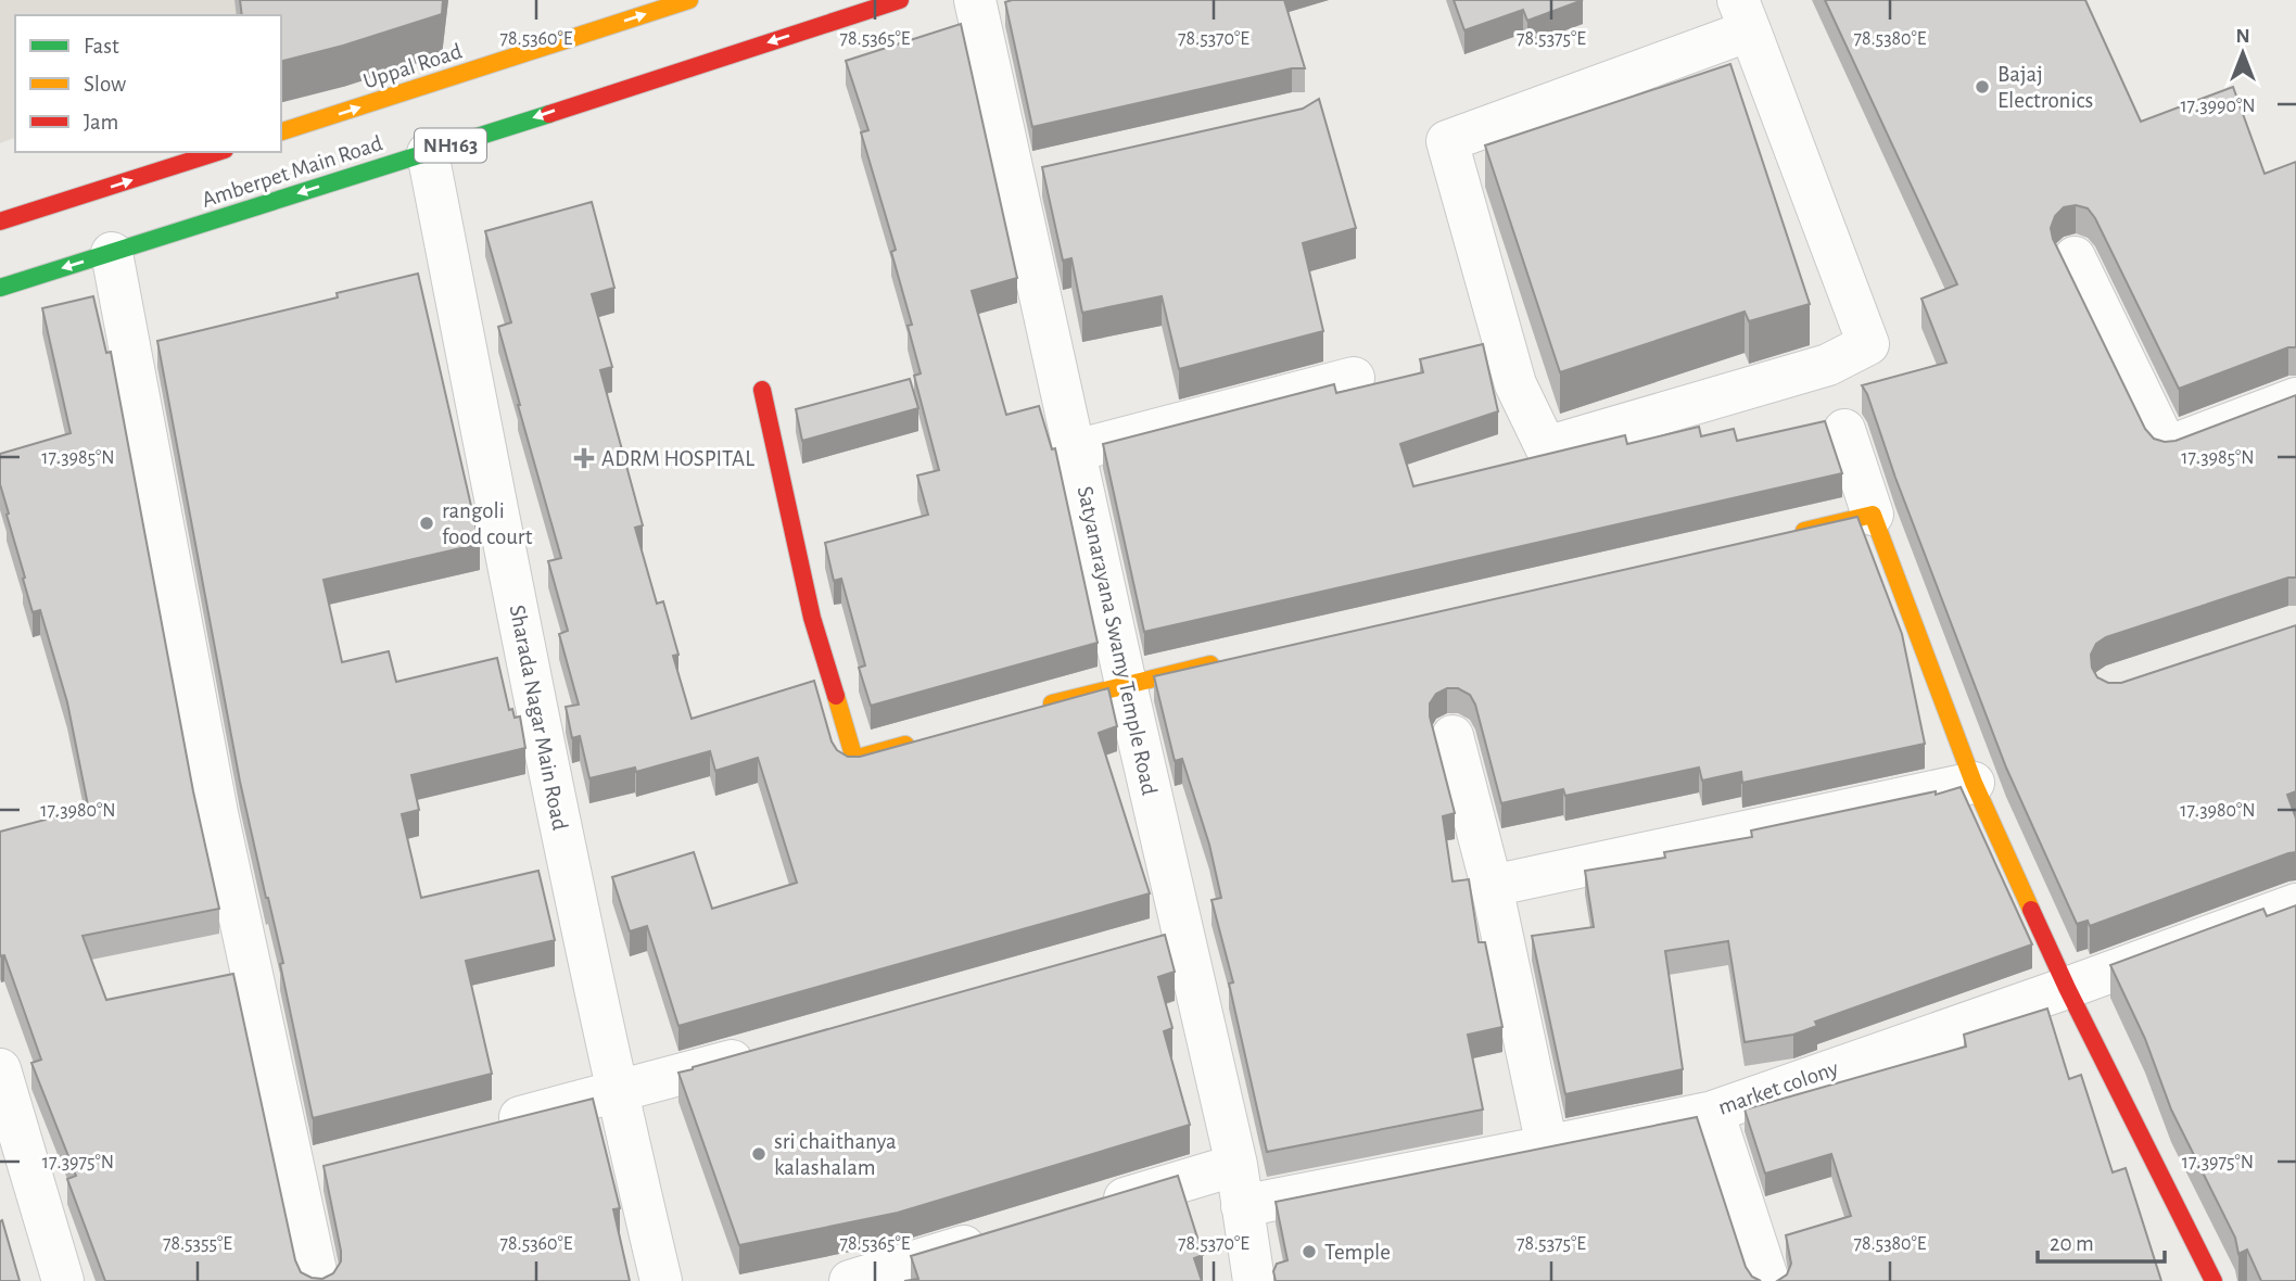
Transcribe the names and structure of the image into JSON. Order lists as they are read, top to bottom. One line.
{"streets":{"main road":["Uppal Road","NH163","Amberpet Main Road"],"street":["Satyanarayana Swamy Temple Road","Sharada Nagar Main Road","market colony"]},"crossings":[["Amberpet Main Road","Sharada Nagar Main Road"],["Satyanarayana Swamy Temple Road","market colony"]],"one_way":["Uppal Road","Amberpet Main Road"],"places":{"other":["Bajaj Electronics","rangoli food court","sri chaithanya kalashalam","Temple"],"health":["ADRM HOSPITAL"]},"legend":["Fast","Slow","Jam"],"scale_bar":"20 m","north":"top","coordinates":["78.5360°E","78.5365°E","78.5370°E","78.5375°E","78.5380°E","17.3990°N","17.3985°N","17.3980°N","17.3975°N","78.5355°E"]}
